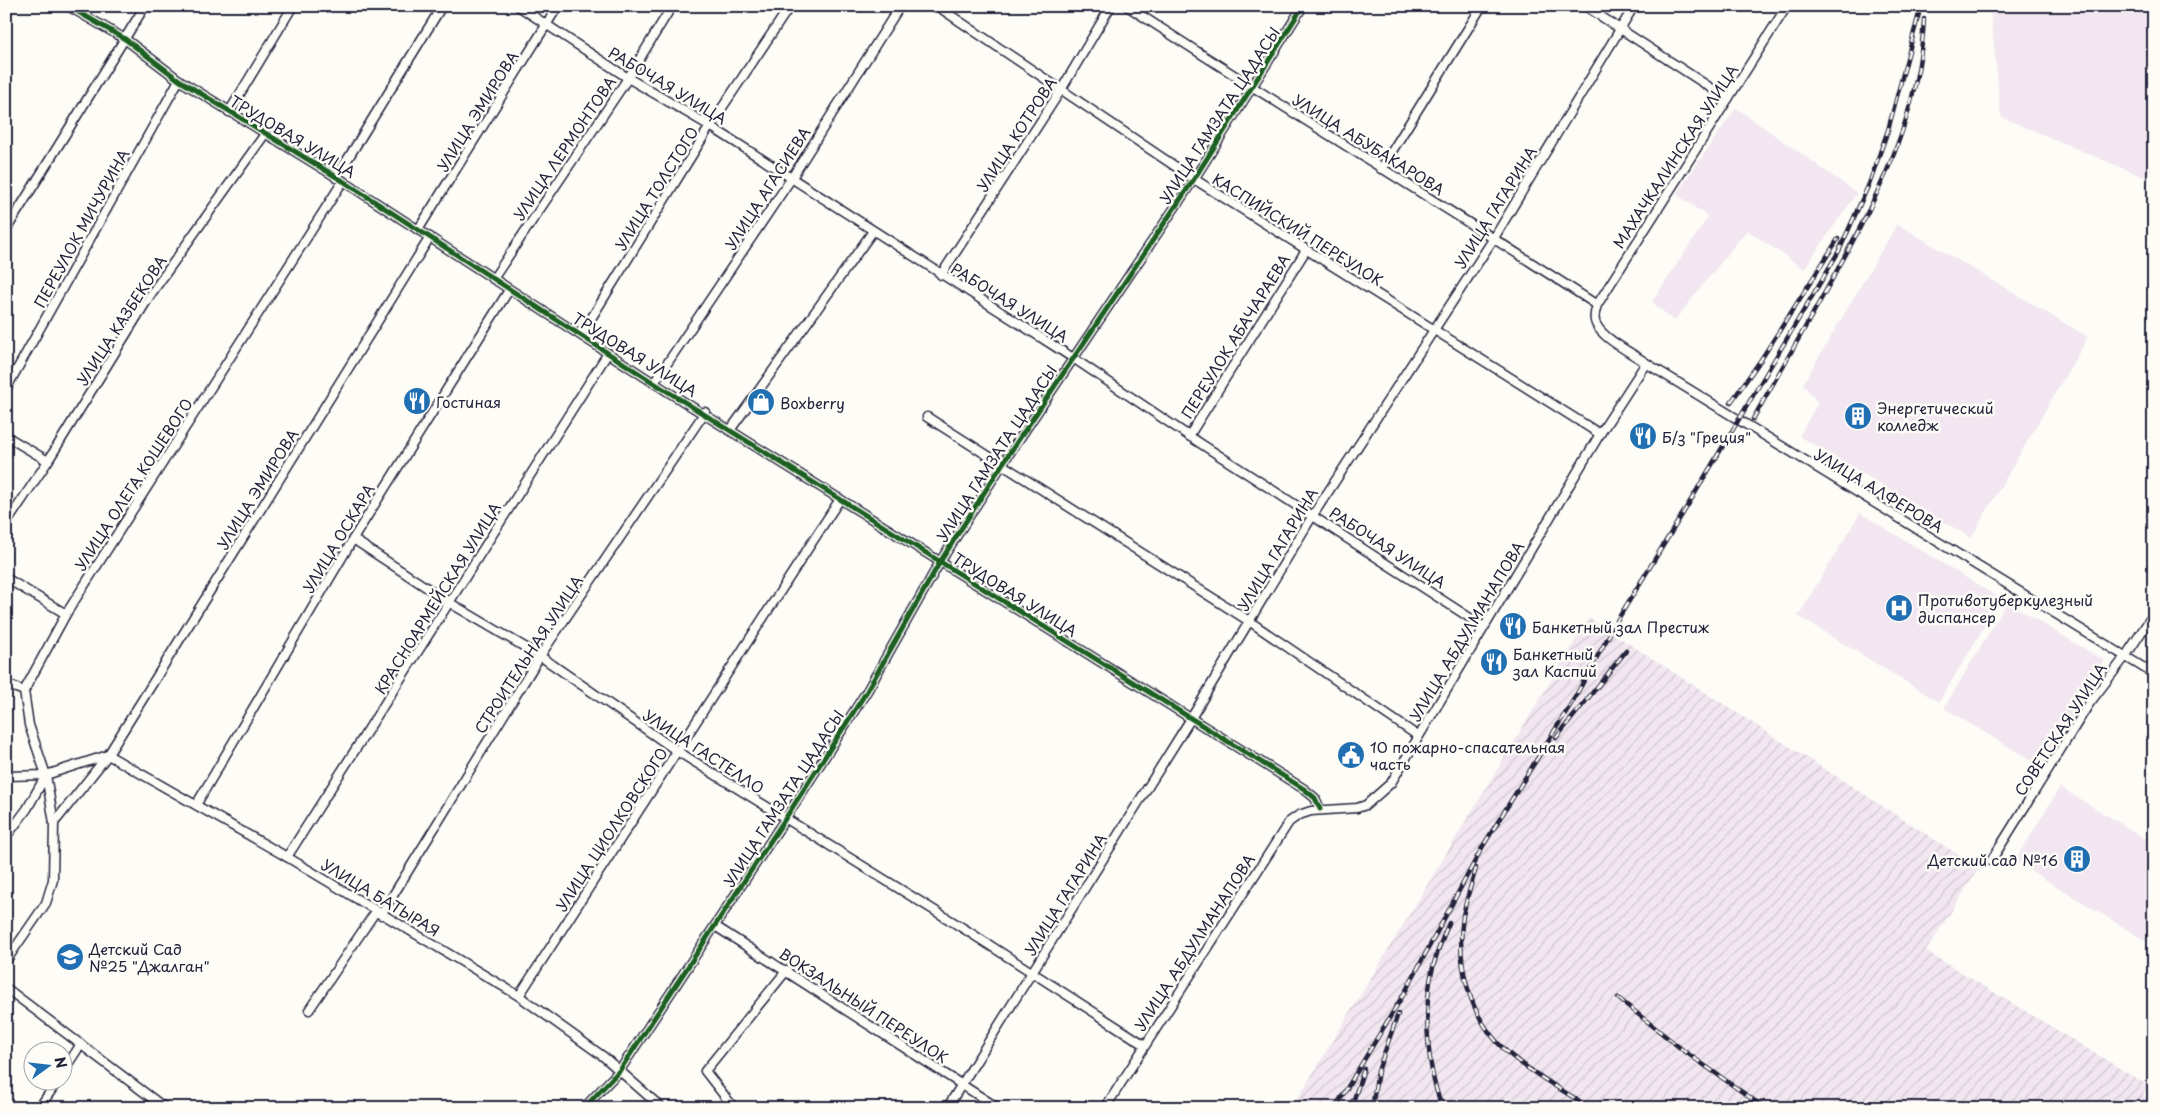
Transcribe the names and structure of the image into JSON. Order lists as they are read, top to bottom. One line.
{"streets":{"street":["РАБОЧАЯ УЛИЦА","УЛИЦА ЭМИРОВА","УЛИЦА ГАМЗАТА ЦАДАСЫ","УЛИЦА КОТРОВА","ТРУДОВАЯ УЛИЦА","УЛИЦА АБУБАКАРОВА","УЛИЦА ЛЕРМОНТОВА","МАХАЧКАЛИНСКАЯ УЛИЦА","УЛИЦА ТОЛСТОГО","УЛИЦА АГАСИЕВА","УЛИЦА ГАГАРИНА","ПЕРЕУЛОК МИЧУРИНА","КАСПИЙСКИЙ ПЕРЕУЛОК","УЛИЦА КАЗБЕКОВА","ПЕРЕУЛОК АБАЧАРАЕВА","УЛИЦА ОЛЕГА КОШЕВОГО","УЛИЦА АЛФЕРОВА","УЛИЦА ОСКАРА","КРАСНОАРМЕЙСКАЯ УЛИЦА","УЛИЦА АБДУЛМАНАПОВА","СТРОИТЕЛЬНАЯ УЛИЦА","СОВЕТСКАЯ УЛИЦА","УЛИЦА ГАСТЕЛЛО","УЛИЦА ЦИОЛКОВСКОГО","УЛИЦА БАТЫРАЯ","ВОКЗАЛЬНЫЙ ПЕРЕУЛОК"]},"crossings":[["РАБОЧАЯ УЛИЦА","УЛИЦА ЭМИРОВА"],["РАБОЧАЯ УЛИЦА","УЛИЦА ГАМЗАТА ЦАДАСЫ"],["РАБОЧАЯ УЛИЦА","УЛИЦА КОТРОВА"],["РАБОЧАЯ УЛИЦА","УЛИЦА ЛЕРМОНТОВА"],["РАБОЧАЯ УЛИЦА","УЛИЦА ТОЛСТОГО"],["РАБОЧАЯ УЛИЦА","УЛИЦА АГАСИЕВА"],["РАБОЧАЯ УЛИЦА","УЛИЦА ГАГАРИНА"],["РАБОЧАЯ УЛИЦА","ПЕРЕУЛОК АБАЧАРАЕВА"],["РАБОЧАЯ УЛИЦА","УЛИЦА АБДУЛМАНАПОВА"],["УЛИЦА ЭМИРОВА","ТРУДОВАЯ УЛИЦА"],["УЛИЦА ЭМИРОВА","УЛИЦА БАТЫРАЯ"],["УЛИЦА ГАМЗАТА ЦАДАСЫ","ТРУДОВАЯ УЛИЦА"],["УЛИЦА ГАМЗАТА ЦАДАСЫ","УЛИЦА АБУБАКАРОВА"],["УЛИЦА ГАМЗАТА ЦАДАСЫ","КАСПИЙСКИЙ ПЕРЕУЛОК"],["УЛИЦА ГАМЗАТА ЦАДАСЫ","УЛИЦА ГАСТЕЛЛО"],["УЛИЦА ГАМЗАТА ЦАДАСЫ","УЛИЦА БАТЫРАЯ"],["УЛИЦА ГАМЗАТА ЦАДАСЫ","ВОКЗАЛЬНЫЙ ПЕРЕУЛОК"],["УЛИЦА КОТРОВА","КАСПИЙСКИЙ ПЕРЕУЛОК"],["ТРУДОВАЯ УЛИЦА","УЛИЦА ЛЕРМОНТОВА"],["ТРУДОВАЯ УЛИЦА","УЛИЦА ТОЛСТОГО"],["ТРУДОВАЯ УЛИЦА","УЛИЦА АГАСИЕВА"],["ТРУДОВАЯ УЛИЦА","УЛИЦА ГАГАРИНА"],["ТРУДОВАЯ УЛИЦА","ПЕРЕУЛОК МИЧУРИНА"],["ТРУДОВАЯ УЛИЦА","УЛИЦА КАЗБЕКОВА"],["ТРУДОВАЯ УЛИЦА","УЛИЦА ОЛЕГА КОШЕВОГО"],["ТРУДОВАЯ УЛИЦА","УЛИЦА ОСКАРА"],["ТРУДОВАЯ УЛИЦА","КРАСНОАРМЕЙСКАЯ УЛИЦА"],["ТРУДОВАЯ УЛИЦА","УЛИЦА АБДУЛМАНАПОВА"],["ТРУДОВАЯ УЛИЦА","СТРОИТЕЛЬНАЯ УЛИЦА"],["ТРУДОВАЯ УЛИЦА","УЛИЦА ЦИОЛКОВСКОГО"],["УЛИЦА АБУБАКАРОВА","МАХАЧКАЛИНСКАЯ УЛИЦА"],["УЛИЦА АБУБАКАРОВА","УЛИЦА ГАГАРИНА"],["МАХАЧКАЛИНСКАЯ УЛИЦА","УЛИЦА АЛФЕРОВА"],["УЛИЦА ГАГАРИНА","КАСПИЙСКИЙ ПЕРЕУЛОК"],["УЛИЦА ГАГАРИНА","УЛИЦА ГАСТЕЛЛО"],["УЛИЦА ГАГАРИНА","ВОКЗАЛЬНЫЙ ПЕРЕУЛОК"],["КАСПИЙСКИЙ ПЕРЕУЛОК","ПЕРЕУЛОК АБАЧАРАЕВА"],["КАСПИЙСКИЙ ПЕРЕУЛОК","УЛИЦА АБДУЛМАНАПОВА"],["УЛИЦА АЛФЕРОВА","УЛИЦА АБДУЛМАНАПОВА"],["УЛИЦА АЛФЕРОВА","СОВЕТСКАЯ УЛИЦА"],["УЛИЦА ОСКАРА","УЛИЦА ГАСТЕЛЛО"],["УЛИЦА ОСКАРА","УЛИЦА БАТЫРАЯ"],["КРАСНОАРМЕЙСКАЯ УЛИЦА","УЛИЦА ГАСТЕЛЛО"],["КРАСНОАРМЕЙСКАЯ УЛИЦА","УЛИЦА БАТЫРАЯ"],["УЛИЦА АБДУЛМАНАПОВА","УЛИЦА ГАСТЕЛЛО"],["СТРОИТЕЛЬНАЯ УЛИЦА","УЛИЦА ГАСТЕЛЛО"],["СТРОИТЕЛЬНАЯ УЛИЦА","УЛИЦА БАТЫРАЯ"],["УЛИЦА ГАСТЕЛЛО","УЛИЦА ЦИОЛКОВСКОГО"],["УЛИЦА ЦИОЛКОВСКОГО","УЛИЦА БАТЫРАЯ"]],"places":{"restaurant":["Гостиная","Б/з \"Греция\"","Банкетный зал Престиж","Банкетный зал Каспий"],"shop":["Boxberry"],"building":["Энергетический колледж","Детский сад №16"],"hospital":["Противотуберкулезный диспансер"],"public building":["10 пожарно-спасательная часть"],"school or university":["Детский Сад №25 \"Джалган\""]},"north":"right"}
